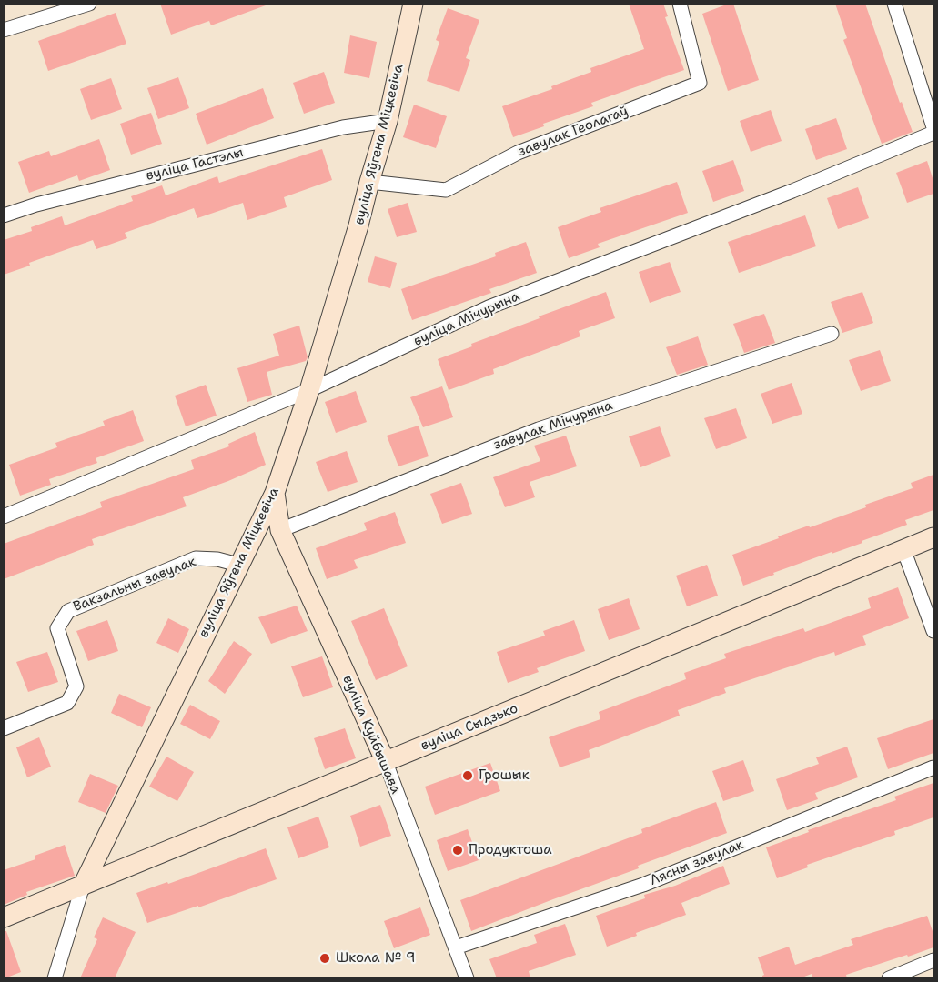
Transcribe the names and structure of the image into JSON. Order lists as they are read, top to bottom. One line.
{"streets":{"street":["завулак Геолагаў","вуліца Яўгена Міцкевіча","вуліца Гастэлы","вуліца Мічурына","завулак Мічурына","Вакзальны завулак","вуліца Сыдзько","вуліца Куйбышава","Лясны завулак"]},"crossings":[["завулак Геолагаў","вуліца Яўгена Міцкевіча"],["вуліца Яўгена Міцкевіча","вуліца Гастэлы"],["вуліца Яўгена Міцкевіча","вуліца Мічурына"],["вуліца Яўгена Міцкевіча","Вакзальны завулак"],["вуліца Яўгена Міцкевіча","вуліца Сыдзько"],["вуліца Яўгена Міцкевіча","вуліца Куйбышава"],["завулак Мічурына","вуліца Куйбышава"],["вуліца Сыдзько","вуліца Куйбышава"],["вуліца Куйбышава","Лясны завулак"]],"places":["Грошык","Продуктоша","Школа № 9"]}
